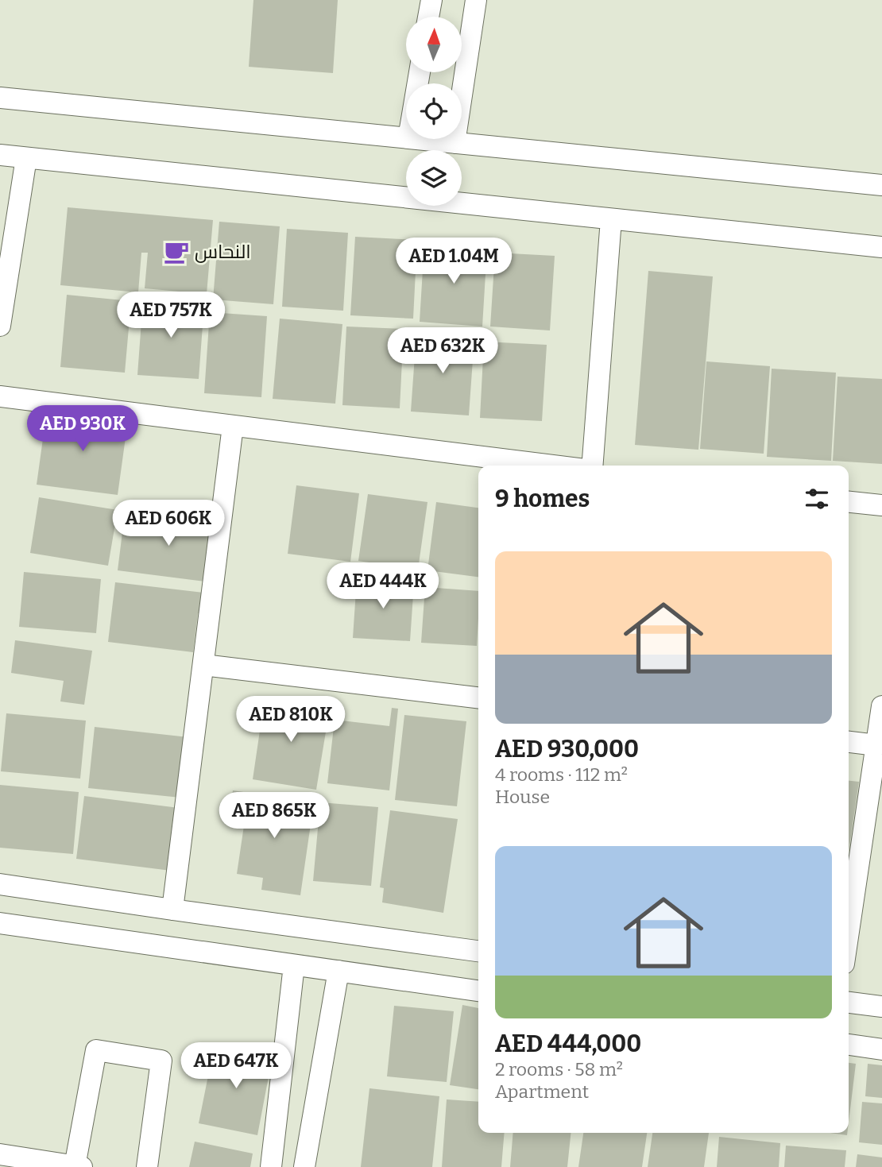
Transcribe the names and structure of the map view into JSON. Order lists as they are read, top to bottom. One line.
{"places":{"cafe":["النحاس"]},"north":"top","page":{"price":["AED 1.04M","AED 757K","AED 632K","AED 930K","AED 606K","AED 444K","AED 810K","AED 865K","AED 647K"],"heading":"9 homes","list":[{"name":"AED 930,000","note":"4 rooms · 112 m² · House"},{"name":"AED 444,000","note":"2 rooms · 58 m² · Apartment"}]}}
